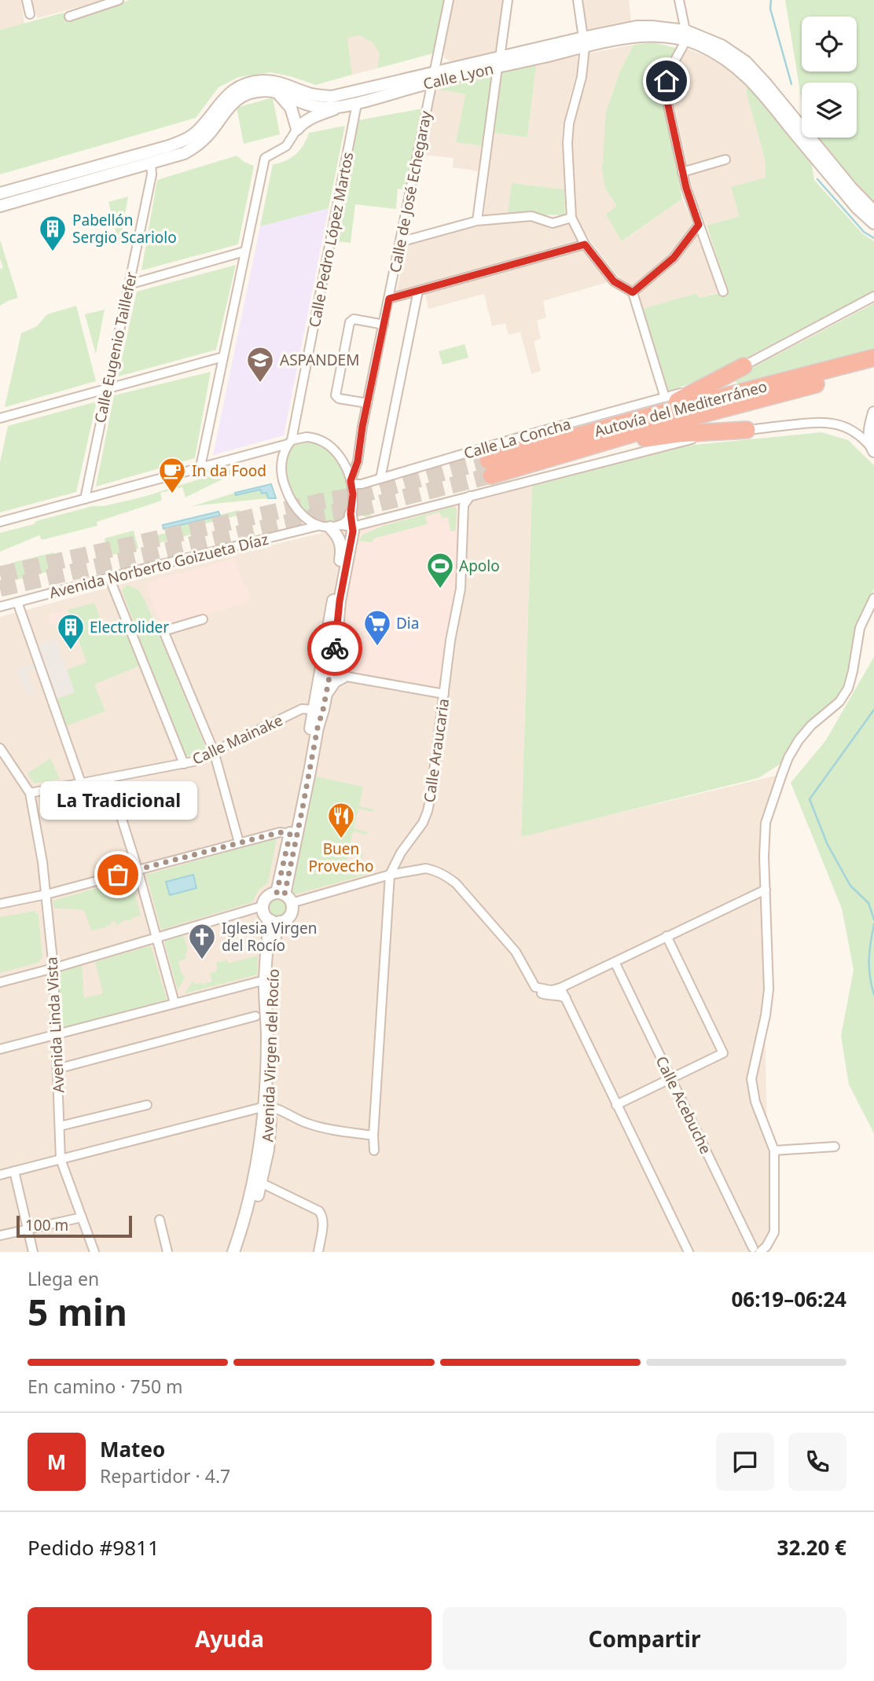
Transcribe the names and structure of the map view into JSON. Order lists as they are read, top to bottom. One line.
{"streets":{"highway":["Autovía del Mediterráneo"],"street":["Calle Lyon","Calle de José Echegaray","Calle Pedro López Martos","Calle Eugenio Taillefer","Calle La Concha","Avenida Norberto Goizueta Díaz","Calle Mainake","Calle Araucaria","Avenida Linda Vista","Avenida Virgen del Rocío","Calle Acebuche"]},"crossings":[["Calle Lyon","Calle de José Echegaray"],["Calle Lyon","Calle Pedro López Martos"],["Calle Lyon","Calle Eugenio Taillefer"],["Calle de José Echegaray","Calle Pedro López Martos"],["Calle de José Echegaray","Calle La Concha"],["Calle de José Echegaray","Avenida Norberto Goizueta Díaz"],["Calle Pedro López Martos","Calle La Concha"],["Calle Pedro López Martos","Avenida Norberto Goizueta Díaz"],["Calle La Concha","Avenida Norberto Goizueta Díaz"],["Calle Mainake","Avenida Linda Vista"]],"places":{"building":["Pabellón Sergio Scariolo","Electrolider"],"school or university":["ASPANDEM"],"cafe":["In da Food"],"sports":["Apolo"],"supermarket":["Dia"],"restaurant":["Buen Provecho"],"other":["La Tradicional"],"church":["Iglesia Virgen del Rocío"]},"scale_bar":"100 m","page":{"bubble":"La Tradicional","scale":"100 m","heading":["5 min","Llega en","06:19–06:24"],"panel":["Mateo","Repartidor · 4.7","Pedido #9811","32.20 €"],"bar":"En camino · 750 m","round":"M","buttons":["Ayuda","Compartir"]}}
